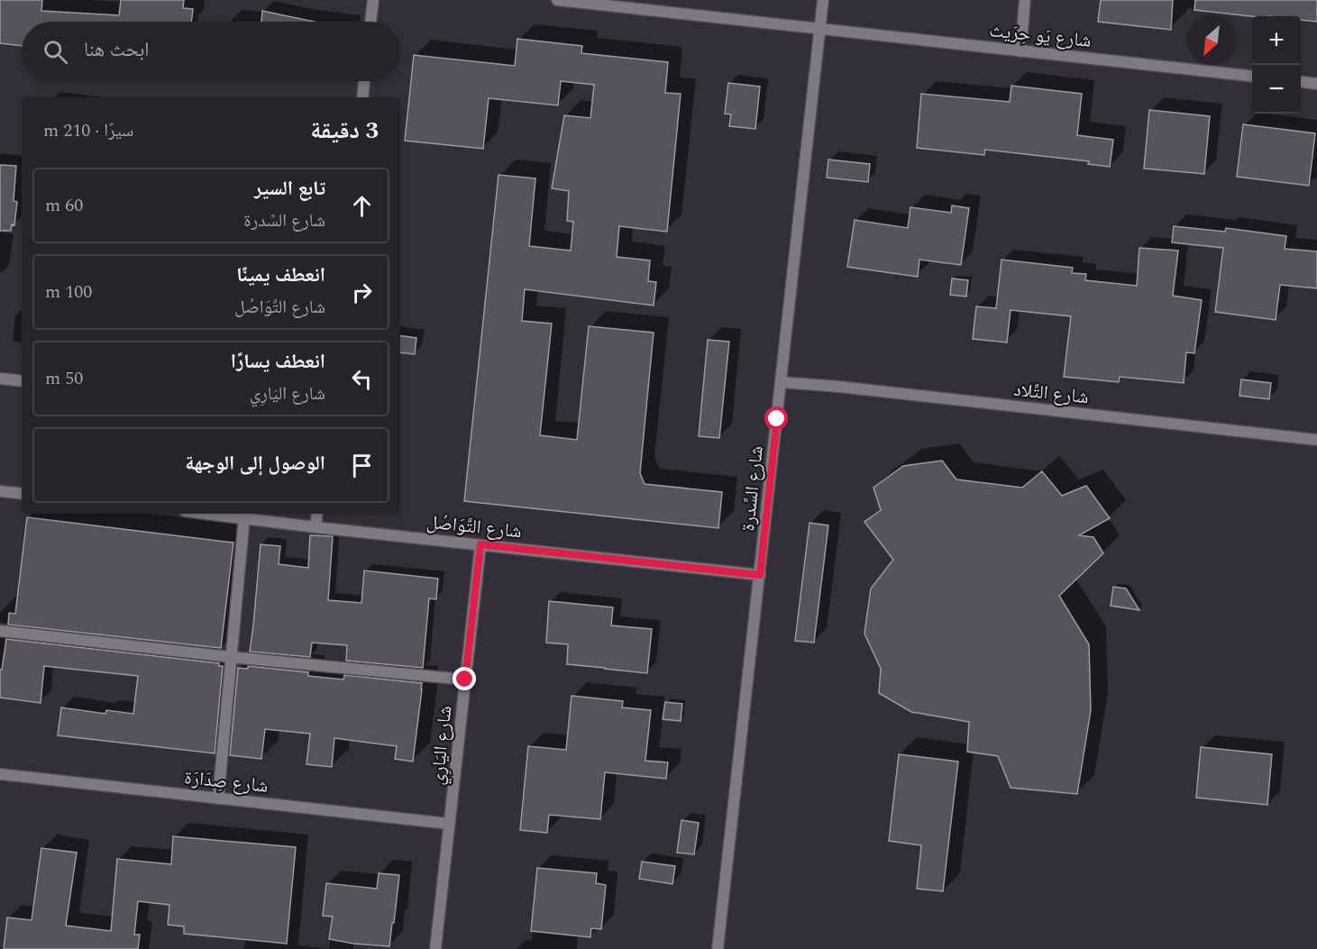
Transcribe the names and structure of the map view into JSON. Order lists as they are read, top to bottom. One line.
{"streets":{"street":["شارع يَو حِرَيث","شارع التِّلاد","شارع السِّدرة","شارع التَّوَاصُل","شارع اليَارِي","شارع صِدَارَة"]},"crossings":[["شارع يَو حِرَيث","شارع السِّدرة"],["شارع التِّلاد","شارع السِّدرة"],["شارع السِّدرة","شارع التَّوَاصُل"],["شارع التَّوَاصُل","شارع اليَارِي"],["شارع اليَارِي","شارع صِدَارَة"]],"north":"bottom left","page":{"map_buttons":["+","−"],"search":"ابحث هنا","heading":["3 دقيقة","سيرًا · 210 m"],"list":[["تابع السير","شارع السِّدرة","60 m"],["انعطف يمينًا","شارع التَّوَاصُل","100 m"],["انعطف يسارًا","شارع اليَارِي","50 m"],"الوصول إلى الوجهة"]}}
